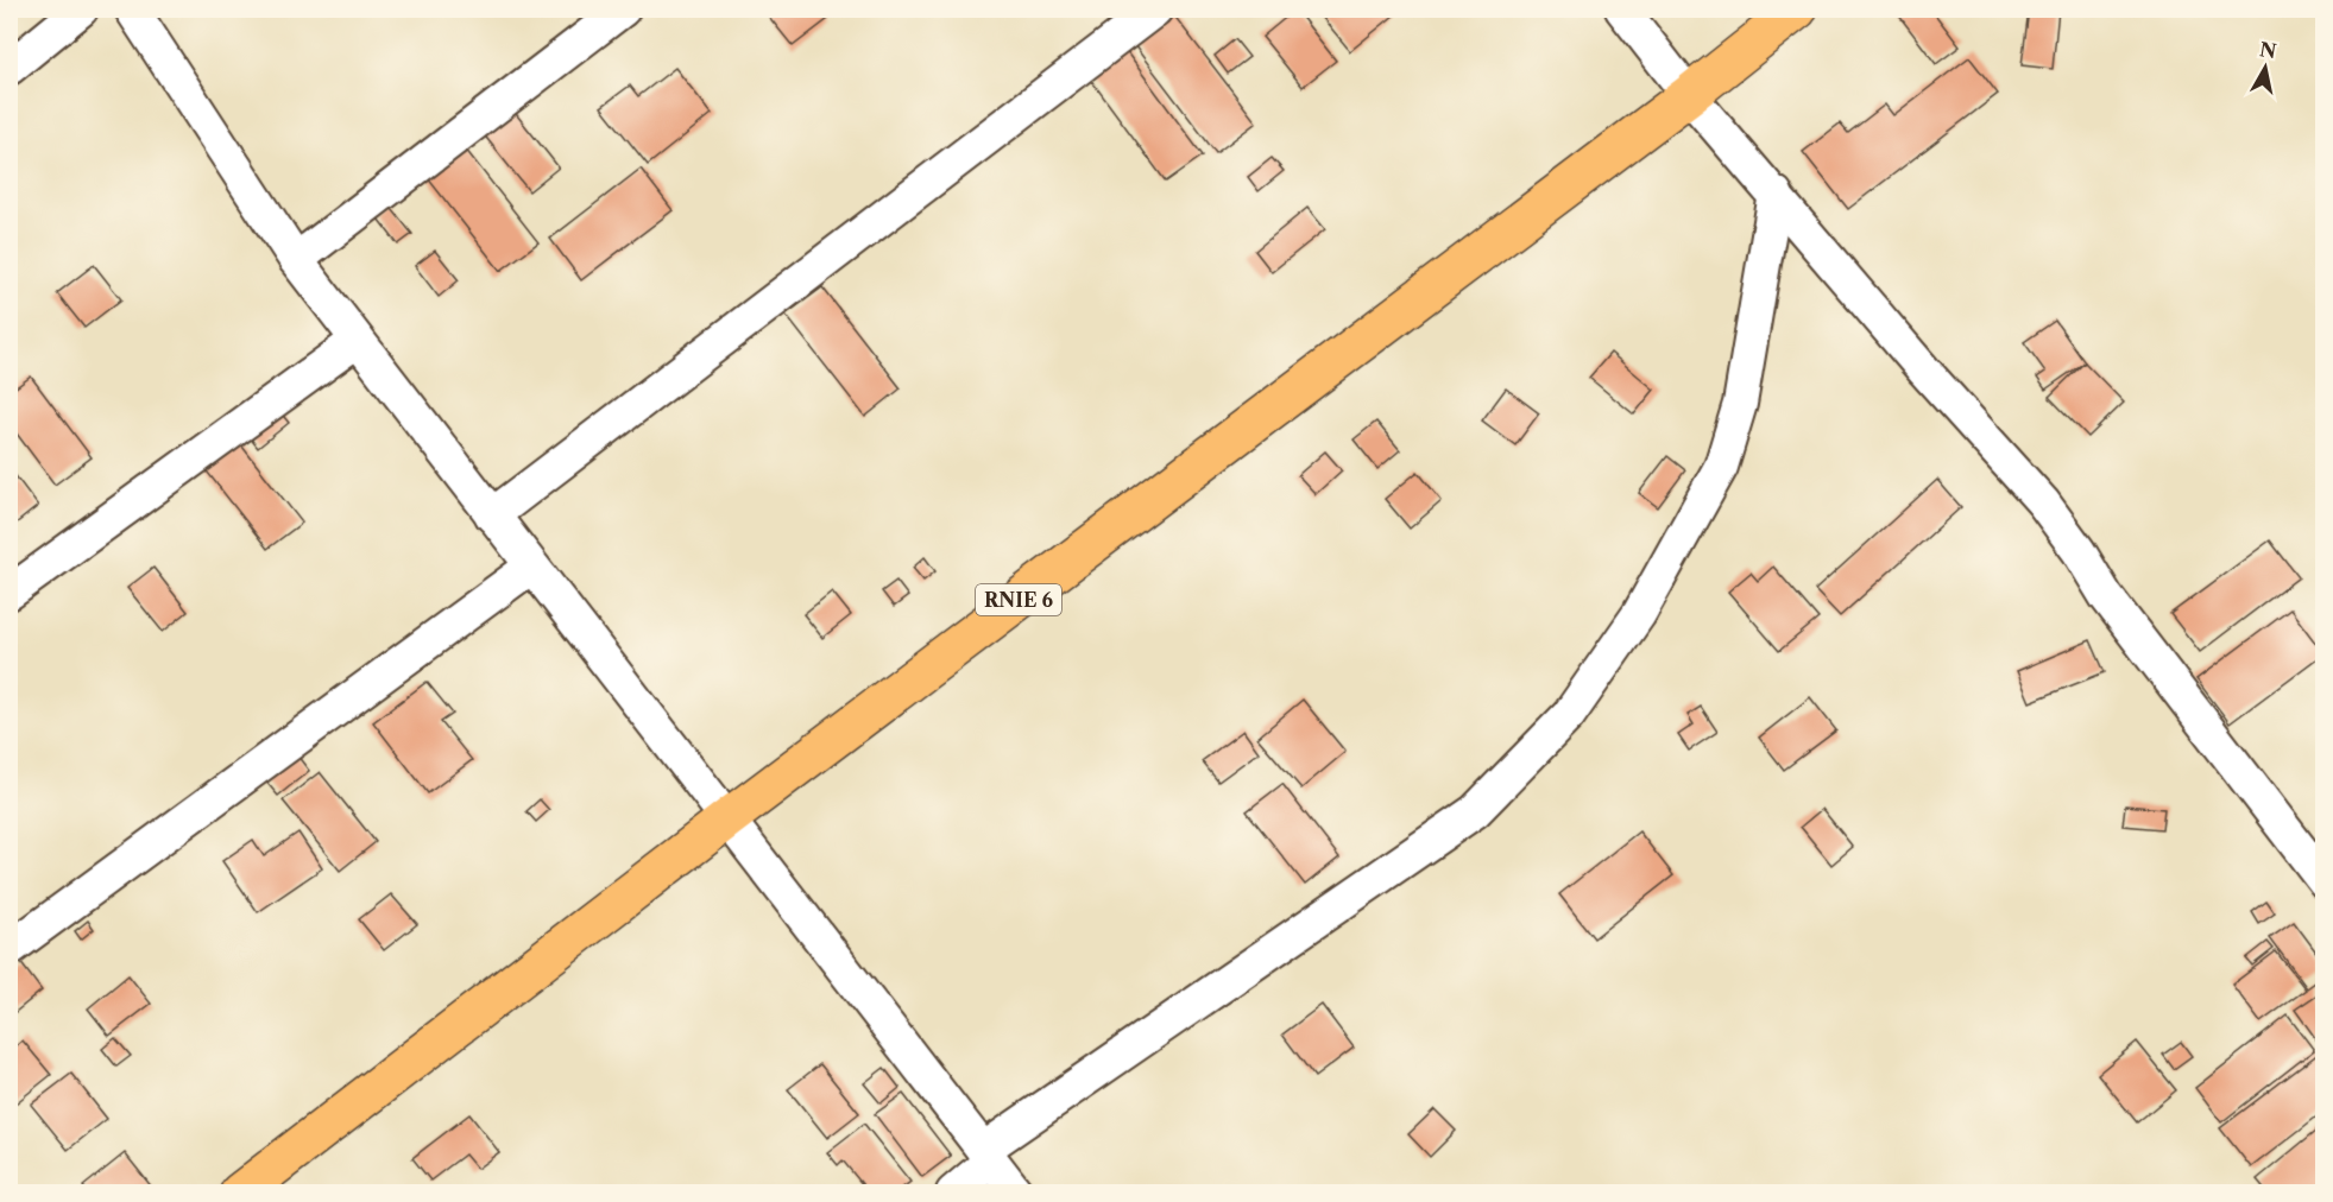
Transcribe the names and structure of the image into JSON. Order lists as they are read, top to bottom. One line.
{"streets":{"main road":["RNIE 6"]},"north":"top"}
